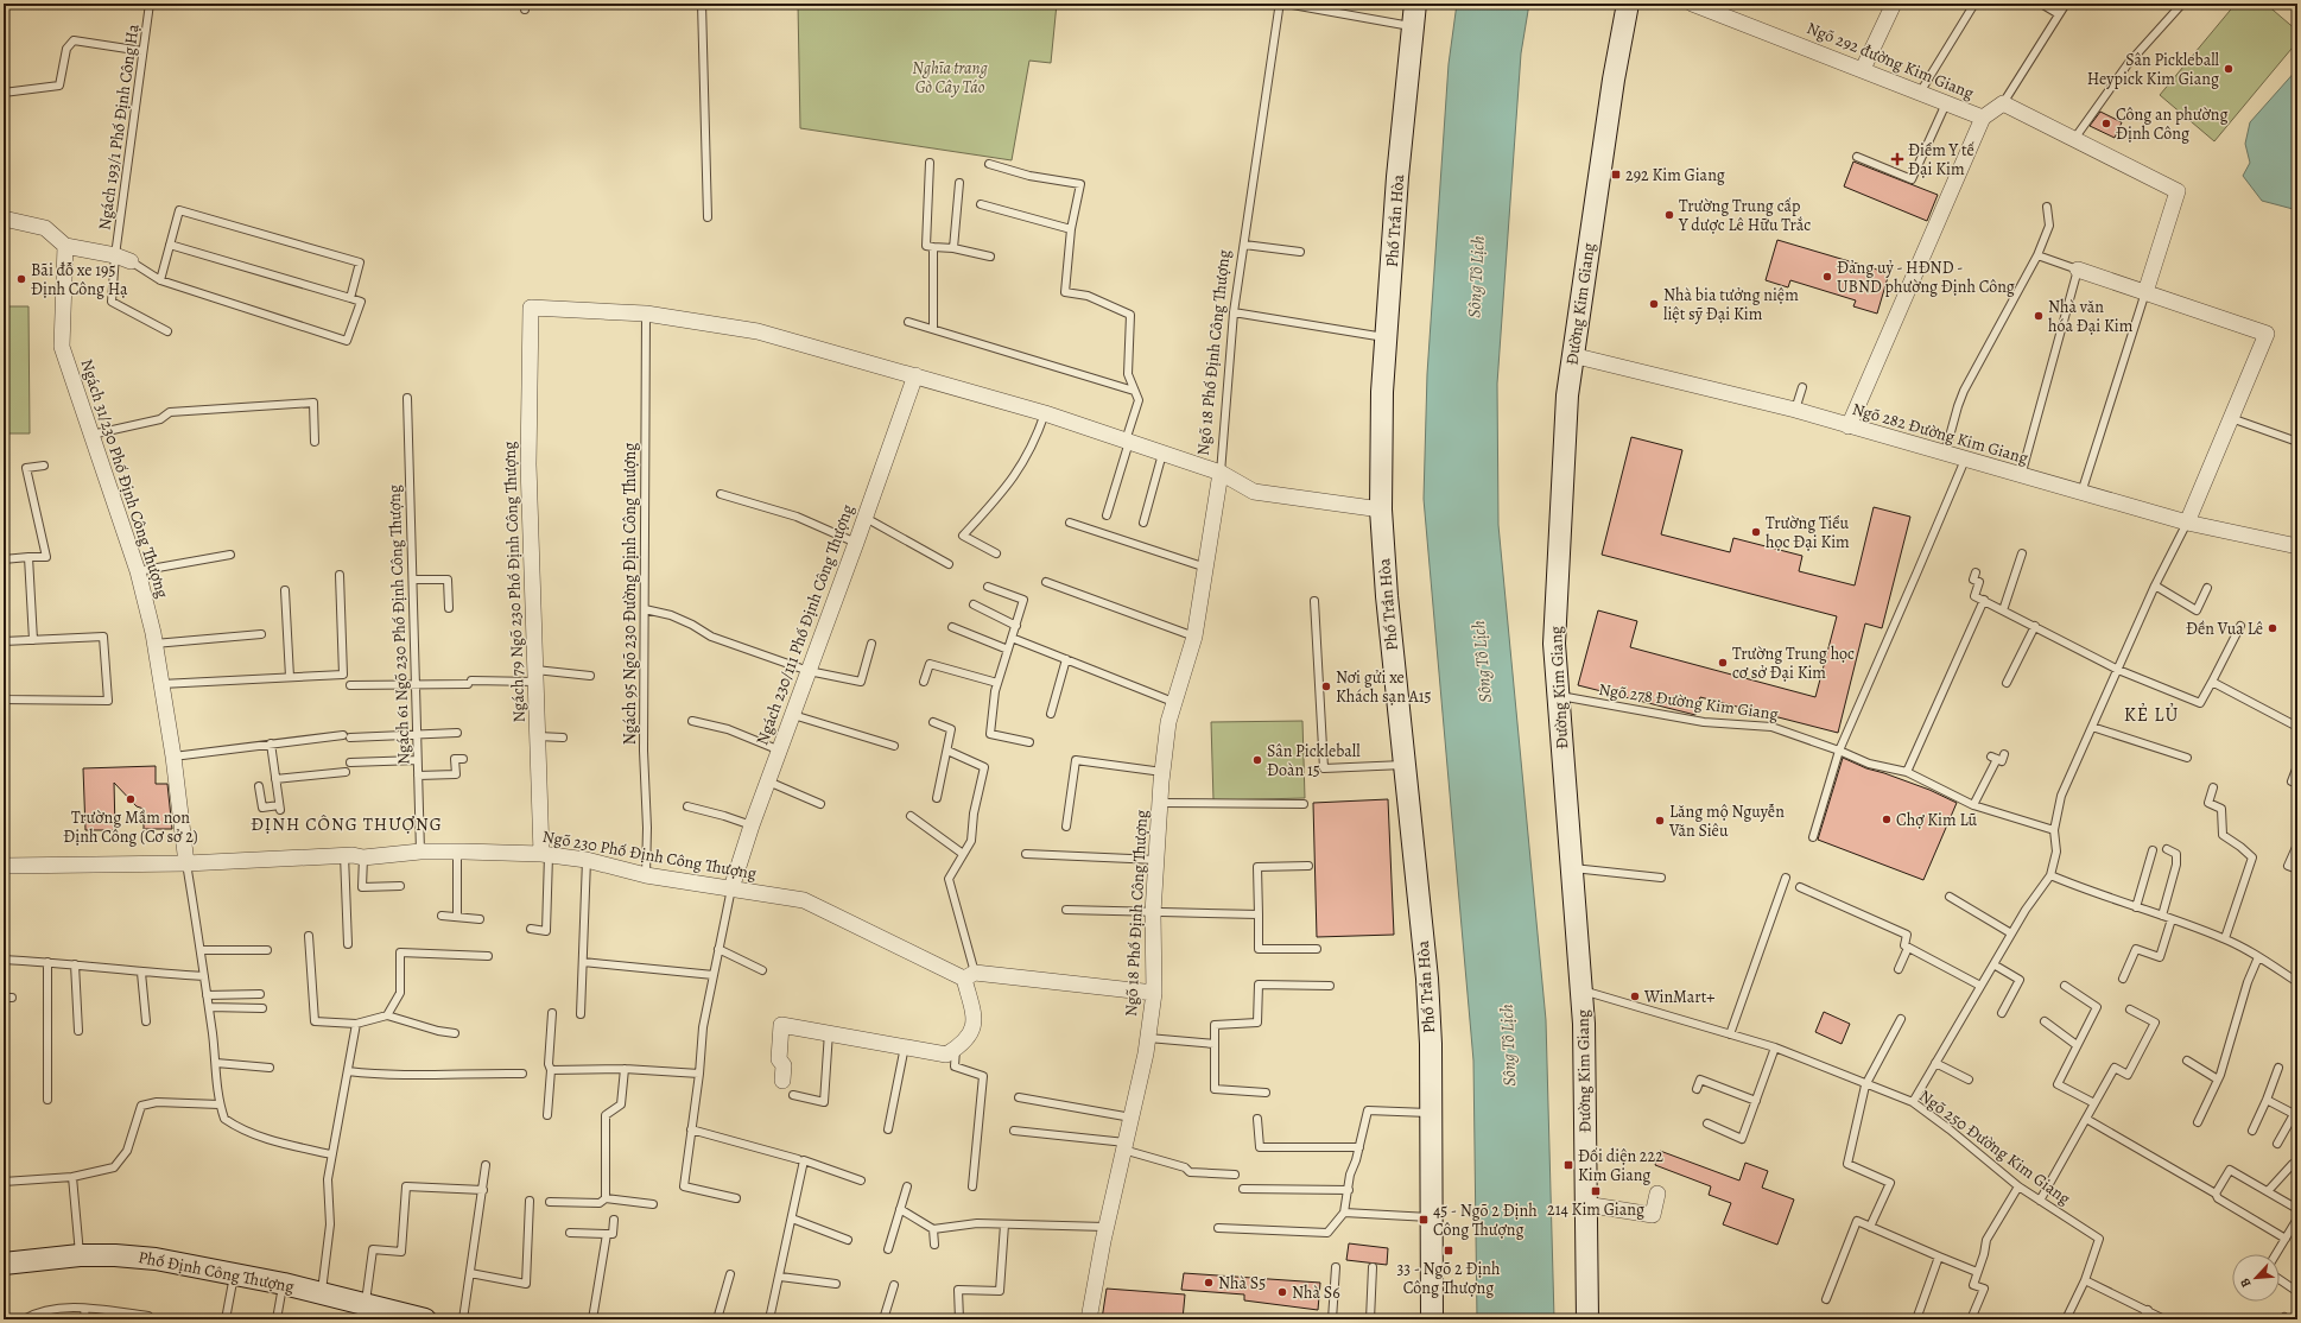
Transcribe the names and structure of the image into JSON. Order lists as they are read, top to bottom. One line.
{"streets":{"main road":["Phố Trần Hòa","Đường Kim Giang","Phố Định Công Thượng"],"street":["Ngõ 292 đường Kim Giang","Ngõ 18 Phố Định Công Thượng","Ngõ 282 Đường Kim Giang","Ngách 31/230 Phố Định Công Thượng","Ngách 79 Ngõ 230 Phố Định Công Thượng","Ngách 230/111 Phố Định Công Thượng","Ngõ 230 Phố Định Công Thượng"],"lane":["Ngách 193/1 Phố Định Công Hạ","Ngách 95 Ngõ 230 Đường Định Công Thượng","Ngách 61 Ngõ 230 Phố Định Công Thượng","Ngõ 278 Đường Kim Giang","Ngõ 250 Đường Kim Giang"]},"crossings":[["Đường Kim Giang","Ngõ 282 Đường Kim Giang"],["Đường Kim Giang","Ngõ 278 Đường Kim Giang"],["Đường Kim Giang","Ngõ 250 Đường Kim Giang"],["Ngõ 18 Phố Định Công Thượng","Ngõ 230 Phố Định Công Thượng"],["Ngách 31/230 Phố Định Công Thượng","Ngõ 230 Phố Định Công Thượng"],["Ngách 79 Ngõ 230 Phố Định Công Thượng","Ngách 95 Ngõ 230 Đường Định Công Thượng"],["Ngách 79 Ngõ 230 Phố Định Công Thượng","Ngõ 230 Phố Định Công Thượng"],["Ngách 95 Ngõ 230 Đường Định Công Thượng","Ngõ 230 Phố Định Công Thượng"],["Ngách 61 Ngõ 230 Phố Định Công Thượng","Ngõ 230 Phố Định Công Thượng"],["Ngách 230/111 Phố Định Công Thượng","Ngõ 230 Phố Định Công Thượng"]],"districts":["KẺ LỦ","ĐỊNH CÔNG THƯỢNG"],"water":["Sông Tô Lịch"],"parks":["Nghĩa trang Gò Cây Táo"],"places":{"other":["Sân Pickleball Heypick Kim Giang","Công an phường Định Công","Trường Trung cấp Y dược Lê Hữu Trắc","Đảng uỷ - HĐND - UBND phường Định Công","Bãi đỗ xe 195 Định Công Hạ","Nhà bia tưởng niệm liệt sỹ Đại Kim","Nhà văn hóa Đại Kim","Trường Tiểu học Đại Kim","Đền Vua Lê","Trường Trung học cơ sở Đại Kim","Nơi gửi xe Khách sạn A15","Sân Pickleball Đoàn 15","Trường Mầm non Định Công (Cơ sở 2)","Chợ Kim Lũ","Lăng mộ Nguyễn Văn Siêu","WinMart+","Nhà S5","Nhà S6"],"health":["Điểm Y tế Đại Kim"],"transit":["292 Kim Giang","Đối diện 222 Kim Giang","214 Kim Giang","45 - Ngõ 2 Định Công Thượng","33 - Ngõ 2 Định Công Thượng"]},"north":"bottom left"}
